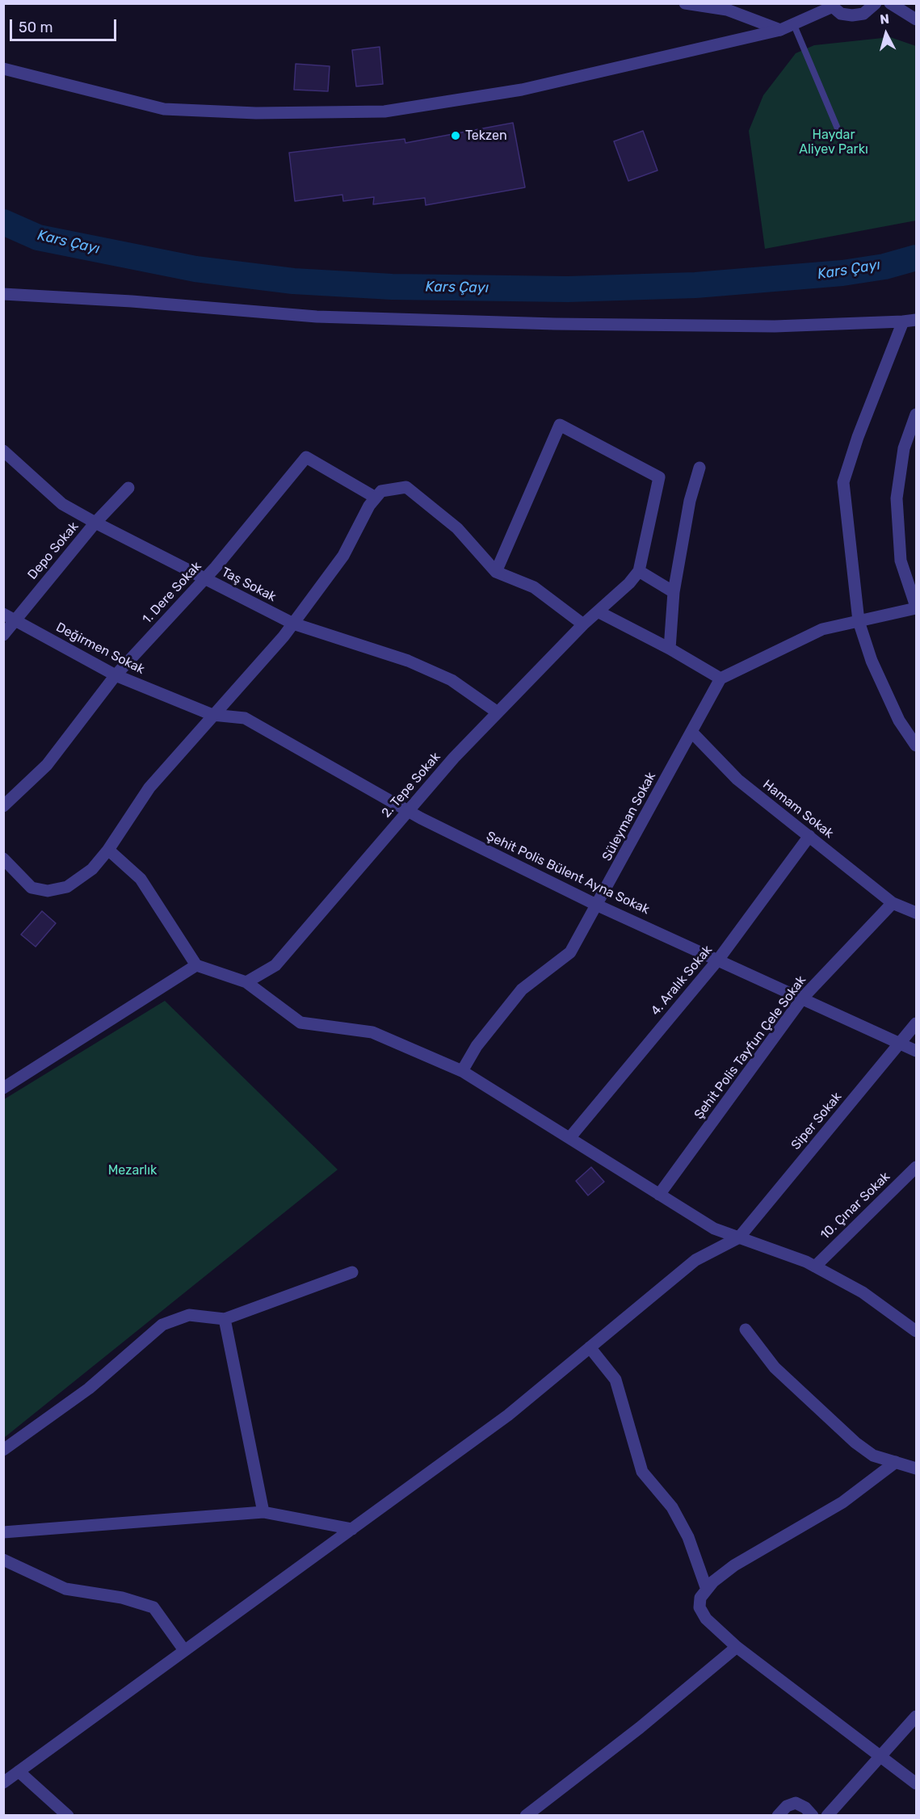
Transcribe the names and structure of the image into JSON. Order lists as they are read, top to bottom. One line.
{"streets":{"street":["Depo Sokak","Taş Sokak","1. Dere Sokak","Değirmen Sokak","2. Tepe Sokak","Hamam Sokak","Süleyman Sokak","Şehit Polis Bülent Ayna Sokak","4. Aralık Sokak","Şehit Polis Tayfun Çele Sokak","Siper Sokak","10. Çınar Sokak"]},"crossings":[["Depo Sokak","Taş Sokak"],["Depo Sokak","Değirmen Sokak"],["Taş Sokak","1. Dere Sokak"],["Taş Sokak","2. Tepe Sokak"],["1. Dere Sokak","Değirmen Sokak"],["Değirmen Sokak","Şehit Polis Bülent Ayna Sokak"],["2. Tepe Sokak","Şehit Polis Bülent Ayna Sokak"],["Hamam Sokak","Süleyman Sokak"],["Hamam Sokak","4. Aralık Sokak"],["Hamam Sokak","Şehit Polis Tayfun Çele Sokak"],["Süleyman Sokak","Şehit Polis Bülent Ayna Sokak"],["Şehit Polis Bülent Ayna Sokak","4. Aralık Sokak"],["Şehit Polis Bülent Ayna Sokak","Şehit Polis Tayfun Çele Sokak"],["Şehit Polis Bülent Ayna Sokak","Siper Sokak"]],"water":["Kars Çayı"],"parks":["Haydar Aliyev Parkı","Mezarlık"],"places":["Tekzen"],"scale_bar":"50 m","north":"top"}
